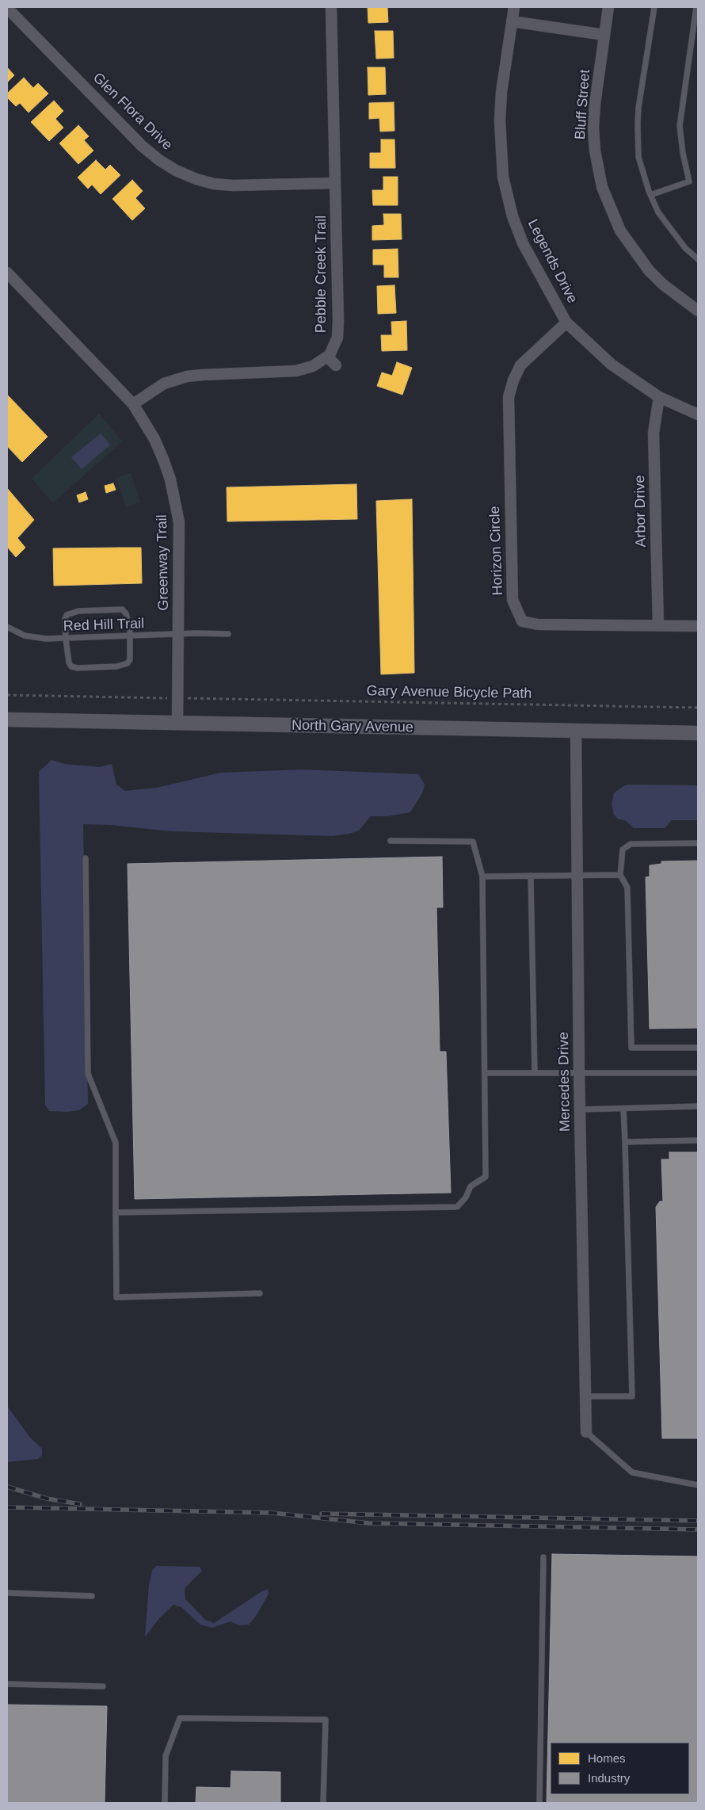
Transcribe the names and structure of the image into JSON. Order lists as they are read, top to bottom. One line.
{"streets":{"street":["Bluff Street","Glen Flora Drive","Legends Drive","Pebble Creek Trail","Arbor Drive","Horizon Circle","Greenway Trail","North Gary Avenue","Mercedes Drive"],"lane":["Red Hill Trail"],"path":["Gary Avenue Bicycle Path"]},"crossings":[["Glen Flora Drive","Pebble Creek Trail"],["Legends Drive","Arbor Drive"],["Legends Drive","Horizon Circle"],["Arbor Drive","Horizon Circle"],["Greenway Trail","Red Hill Trail"],["Greenway Trail","North Gary Avenue"],["North Gary Avenue","Mercedes Drive"]],"legend":["Homes","Industry"]}
